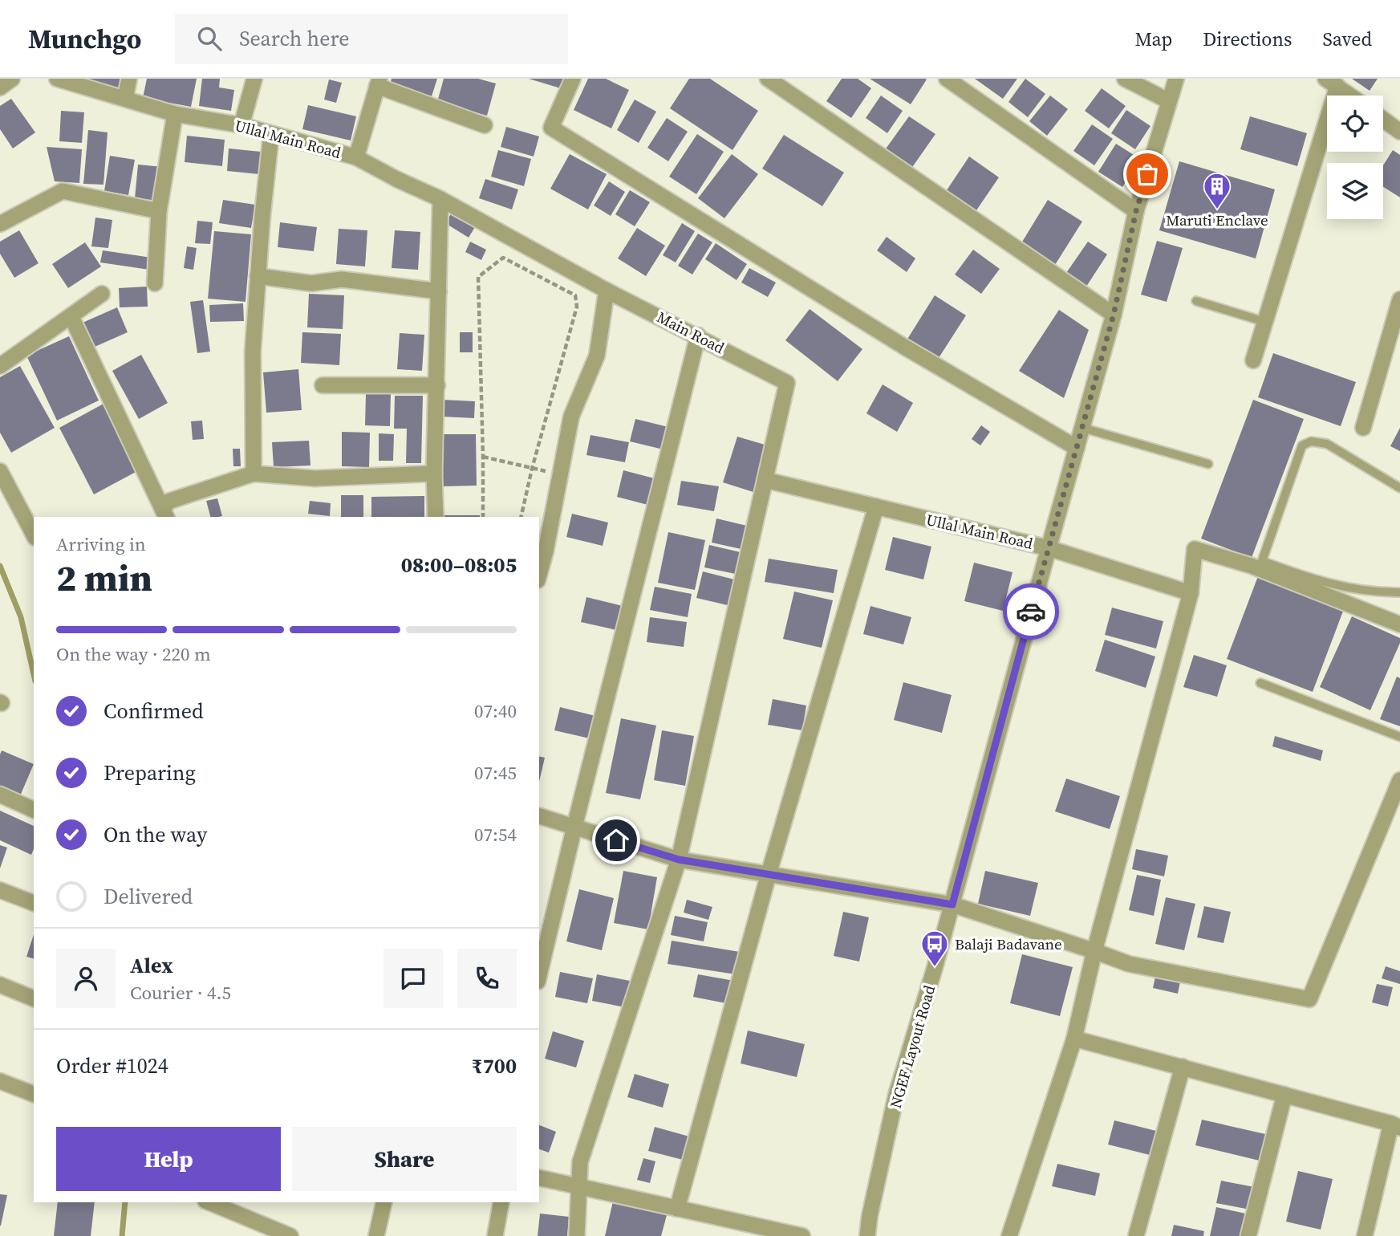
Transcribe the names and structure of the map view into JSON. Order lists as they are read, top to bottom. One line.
{"streets":{"street":["Ullal Main Road","Main Road","NGEF Layout Road"]},"crossings":[["Ullal Main Road","Main Road"],["Ullal Main Road","NGEF Layout Road"]],"places":{"building":["Maruti Enclave"],"bus stop":["Balaji Badavane"]},"page":{"header":"Munchgo","search":"Search here","nav":["Map","Directions","Saved"],"heading":["2 min","Arriving in","08:00–08:05"],"panel":["Alex","Courier · 4.5","Order #1024","₹700"],"bar":"On the way · 220 m","list":[["Confirmed","07:40"],["Preparing","07:45"],["On the way","07:54"],"Delivered"],"buttons":["Help","Share"]}}
